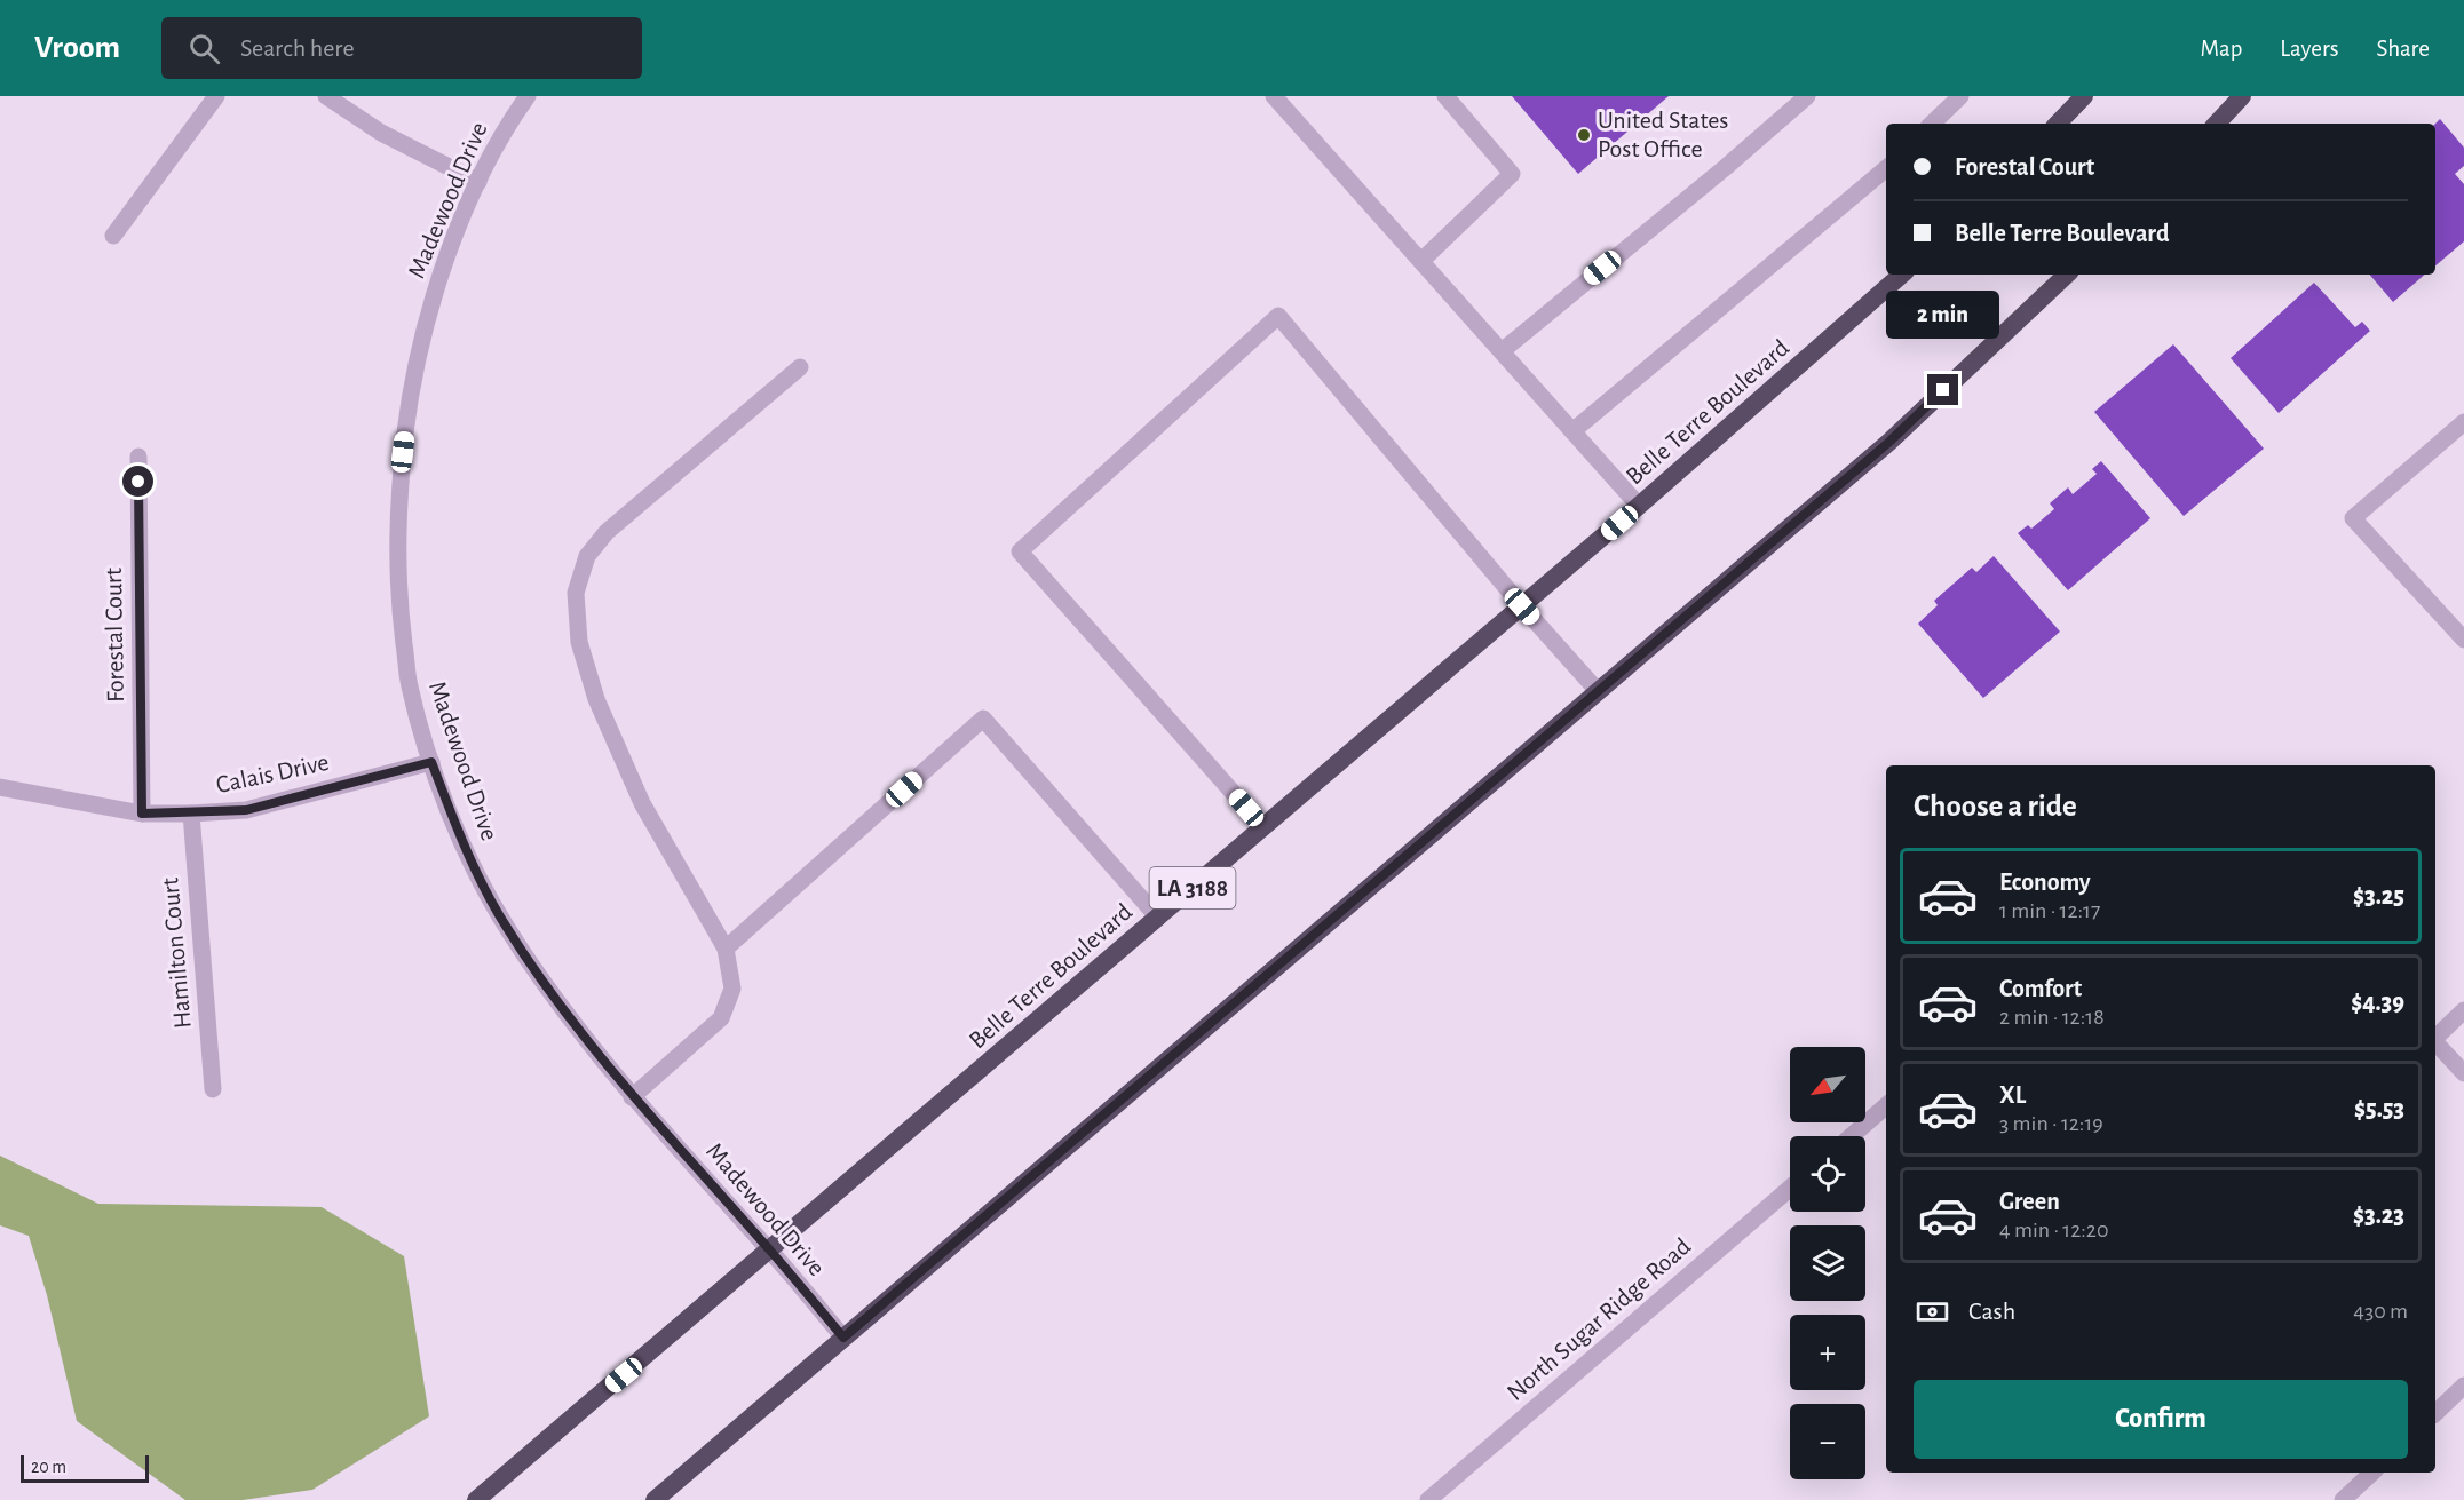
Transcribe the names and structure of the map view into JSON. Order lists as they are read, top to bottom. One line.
{"streets":{"highway":["Belle Terre Boulevard","LA 3188"],"street":["Madewood Drive","Forestal Court","Calais Drive","Hamilton Court","North Sugar Ridge Road"]},"crossings":[["Madewood Drive","Belle Terre Boulevard"],["Madewood Drive","Calais Drive"],["Forestal Court","Calais Drive"],["Calais Drive","Hamilton Court"]],"places":["United States Post Office"],"scale_bar":"20 m","north":"bottom left","page":{"header":"Vroom","search":"Search here","nav":["Map","Layers","Share"],"banner":["Forestal Court","Belle Terre Boulevard"],"bubble":"2 min","heading":"Choose a ride","list":[{"name":"Economy","note":"1 min · 12:17","value":"$3.25"},{"name":"Comfort","note":"2 min · 12:18","value":"$4.39"},{"name":"XL","note":"3 min · 12:19","value":"$5.53"},{"name":"Green","note":"4 min · 12:20","value":"$3.23"}],"map_buttons":["+","−"],"pay":["Cash","430 m"],"buttons":"Confirm","scale":"20 m"}}
